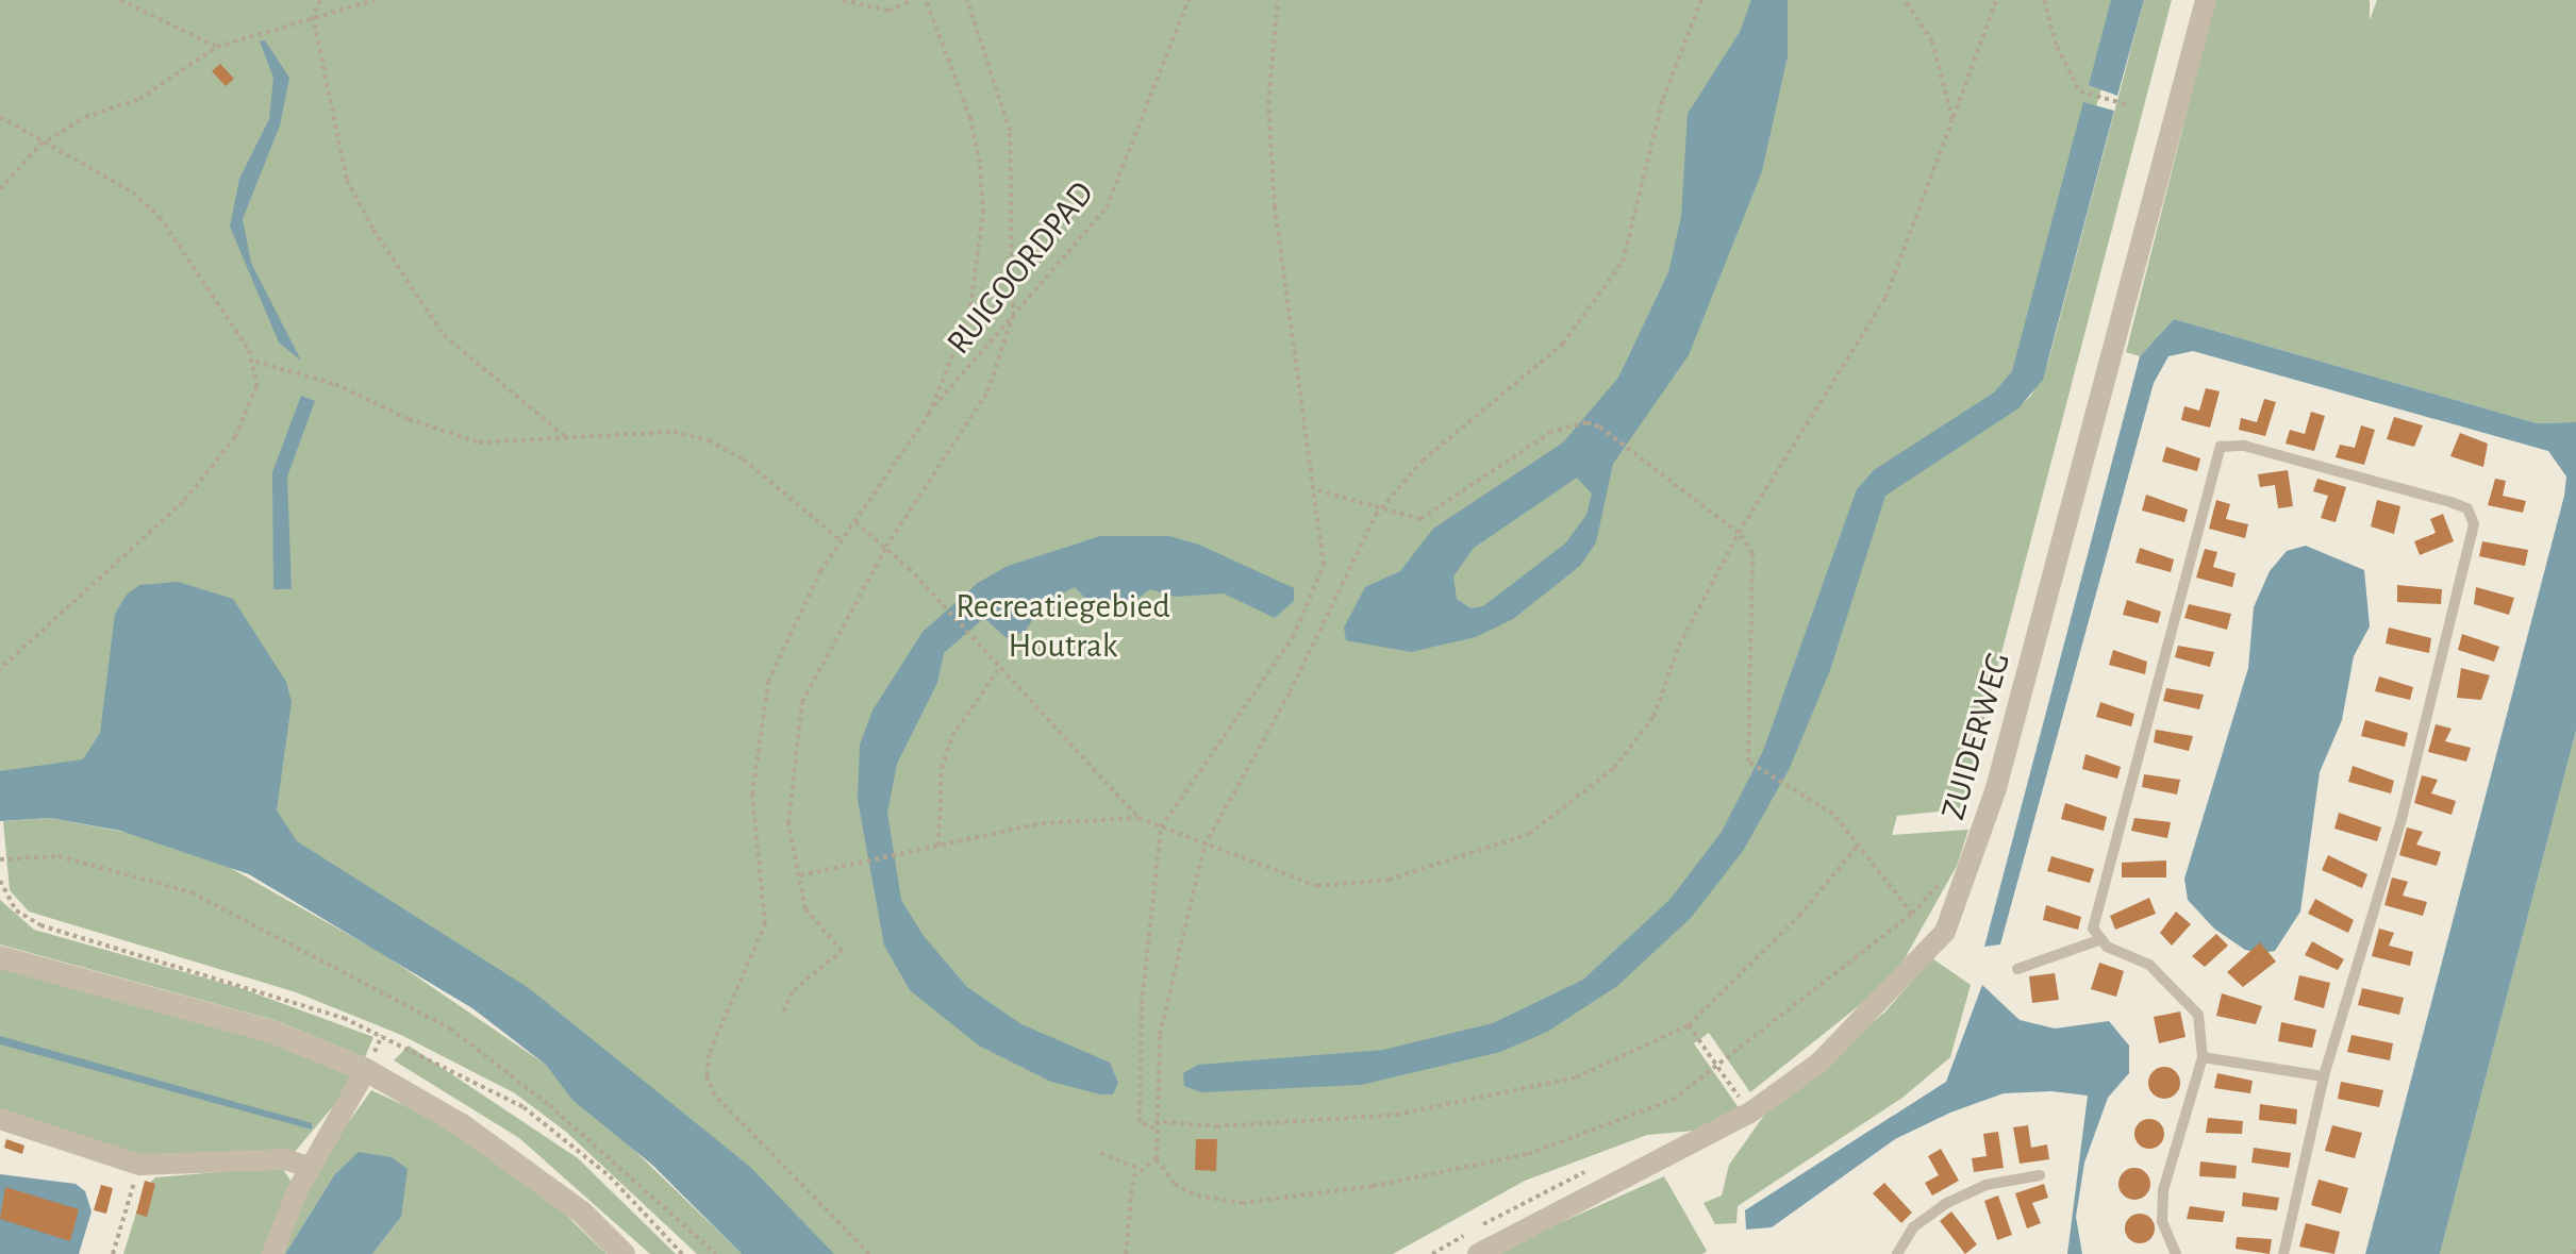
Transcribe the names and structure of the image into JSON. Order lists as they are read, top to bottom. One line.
{"streets":{"street":["ZUIDERWEG"],"path":["RUIGOORDPAD"]},"parks":["Recreatiegebied Houtrak"]}
